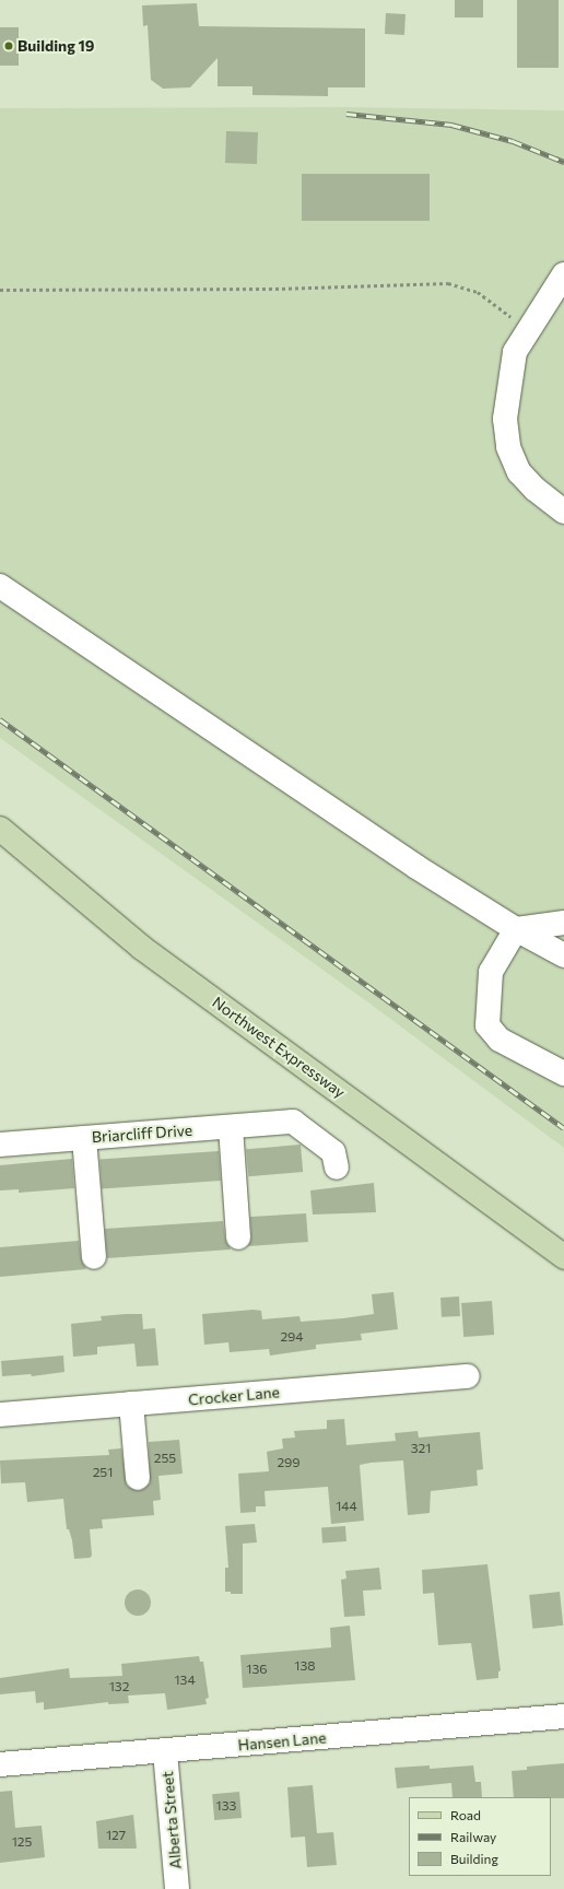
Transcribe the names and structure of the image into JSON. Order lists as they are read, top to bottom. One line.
{"streets":{"main road":["Northwest Expressway"],"street":["Briarcliff Drive","Crocker Lane","Hansen Lane","Alberta Street"]},"crossings":[["Hansen Lane","Alberta Street"]],"places":["Building 19"],"house_numbers":["294","321","255","299","251","144","138","136","134","132","133","127","125"],"legend":["Road","Railway","Building"]}
